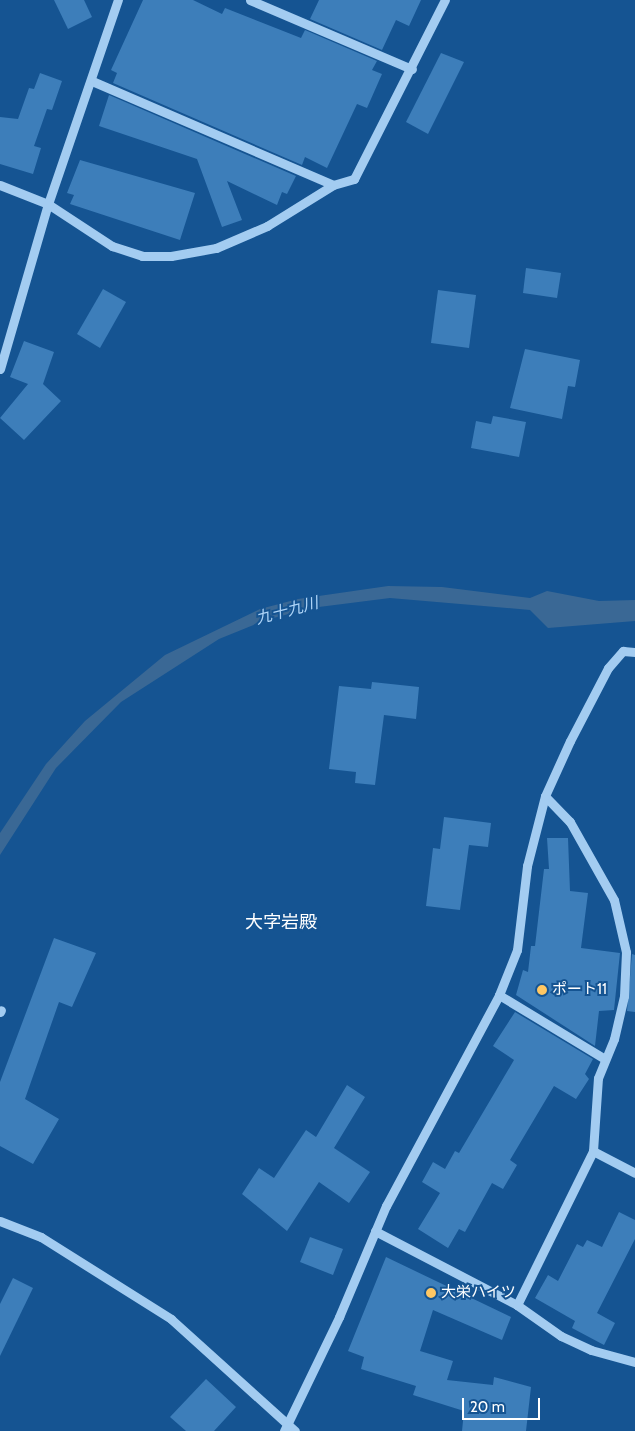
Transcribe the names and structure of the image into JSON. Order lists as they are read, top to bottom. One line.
{"districts":["大字岩殿"],"water":["九十九川"],"places":["ポート11","大栄ハイツ"],"scale_bar":"20 m"}
